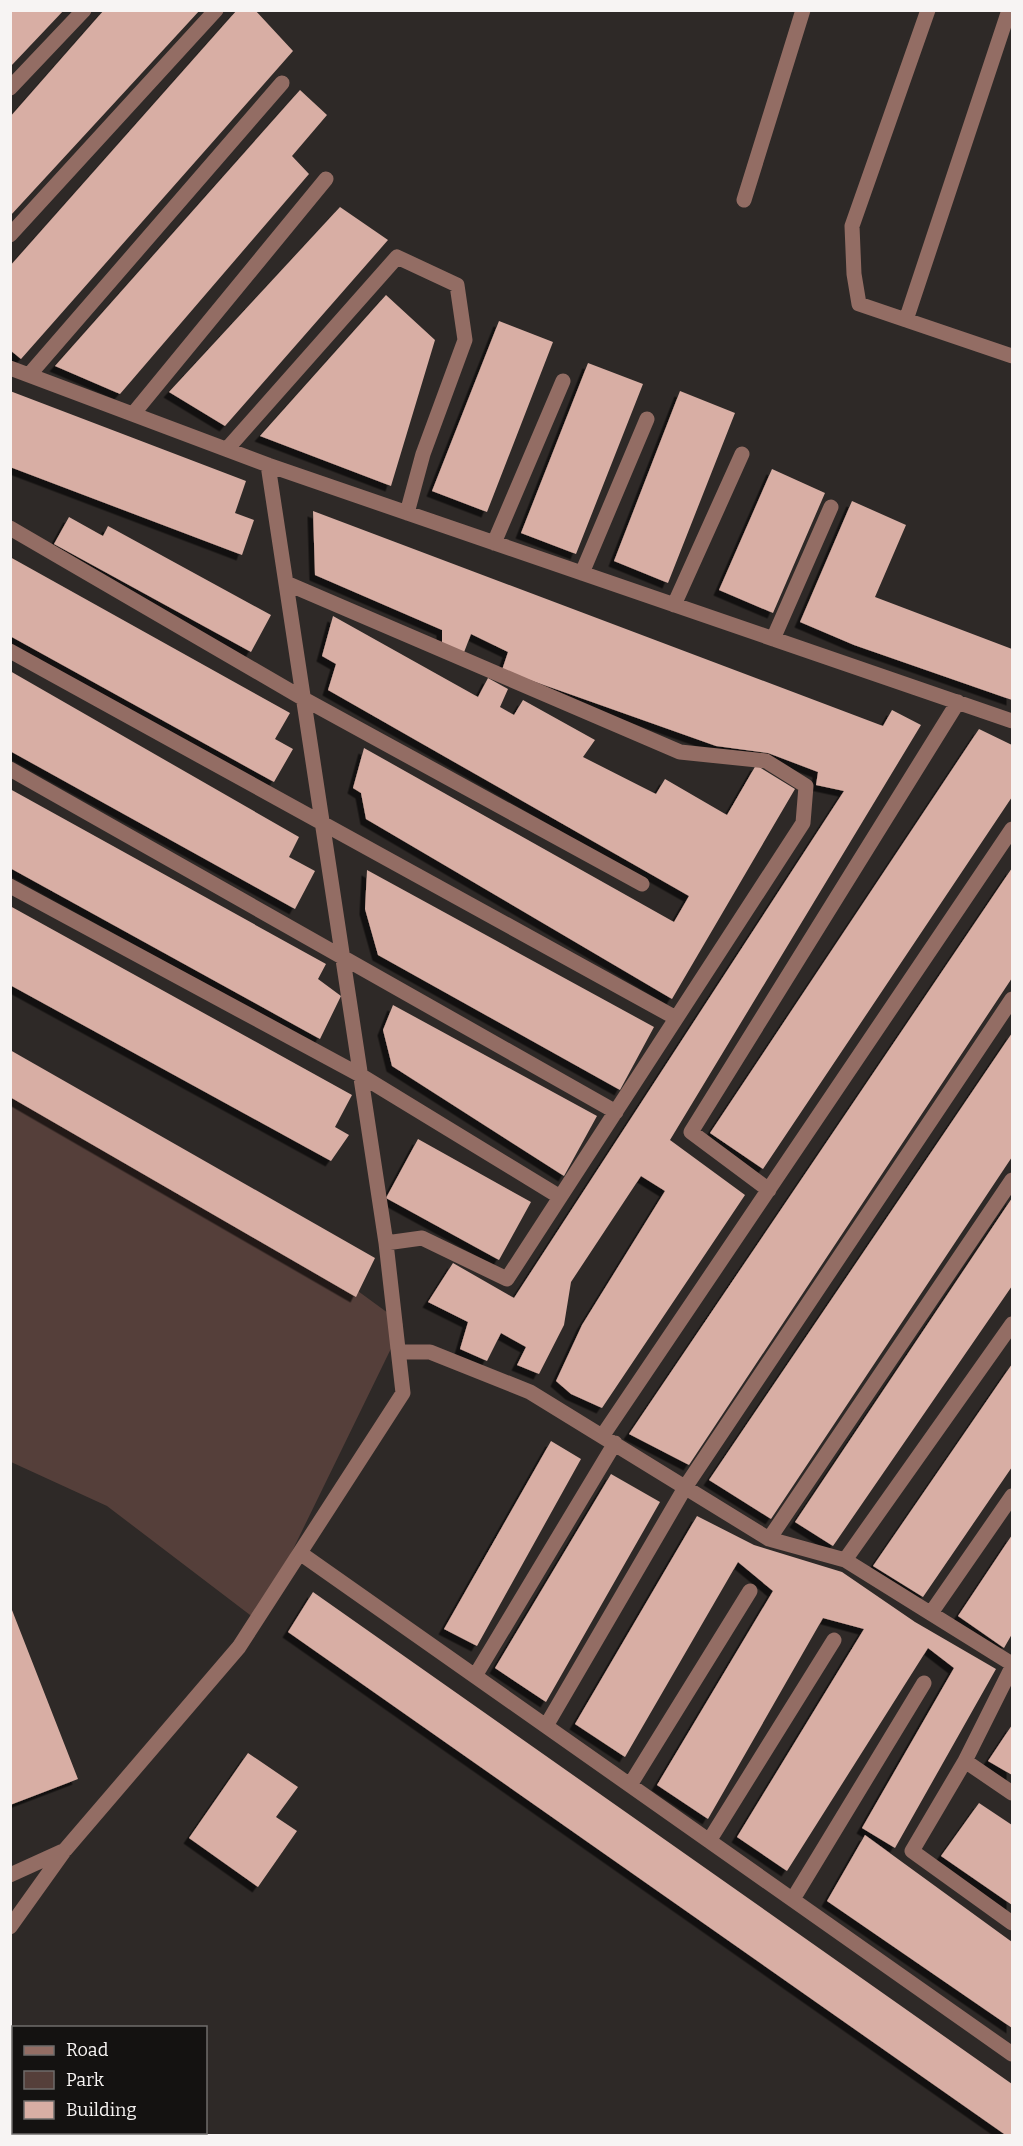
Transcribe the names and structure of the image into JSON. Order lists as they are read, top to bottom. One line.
{"legend":["Road","Park","Building"]}
